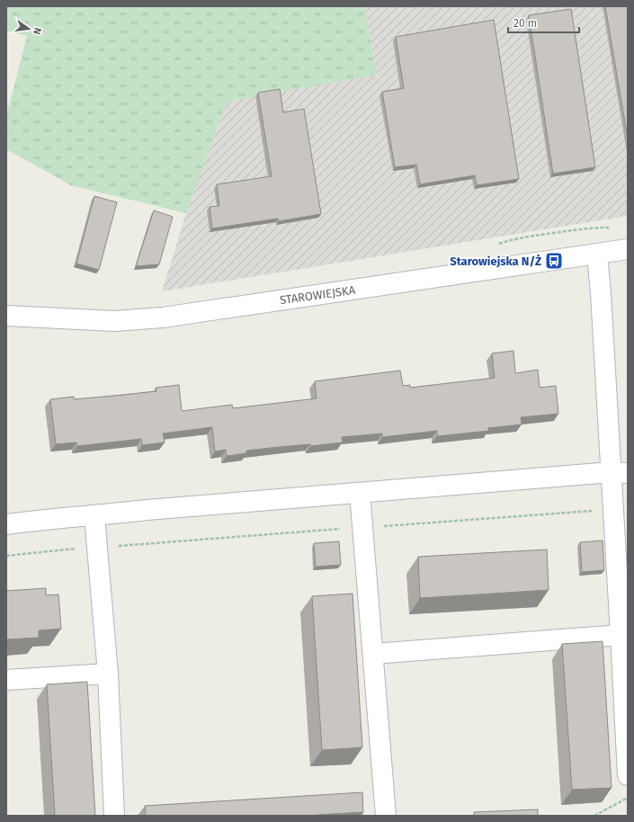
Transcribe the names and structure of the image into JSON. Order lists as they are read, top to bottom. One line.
{"streets":{"street":["STAROWIEJSKA"]},"places":{"bus stop":["Starowiejska N/Ż"]},"scale_bar":"20 m","north":"right"}
